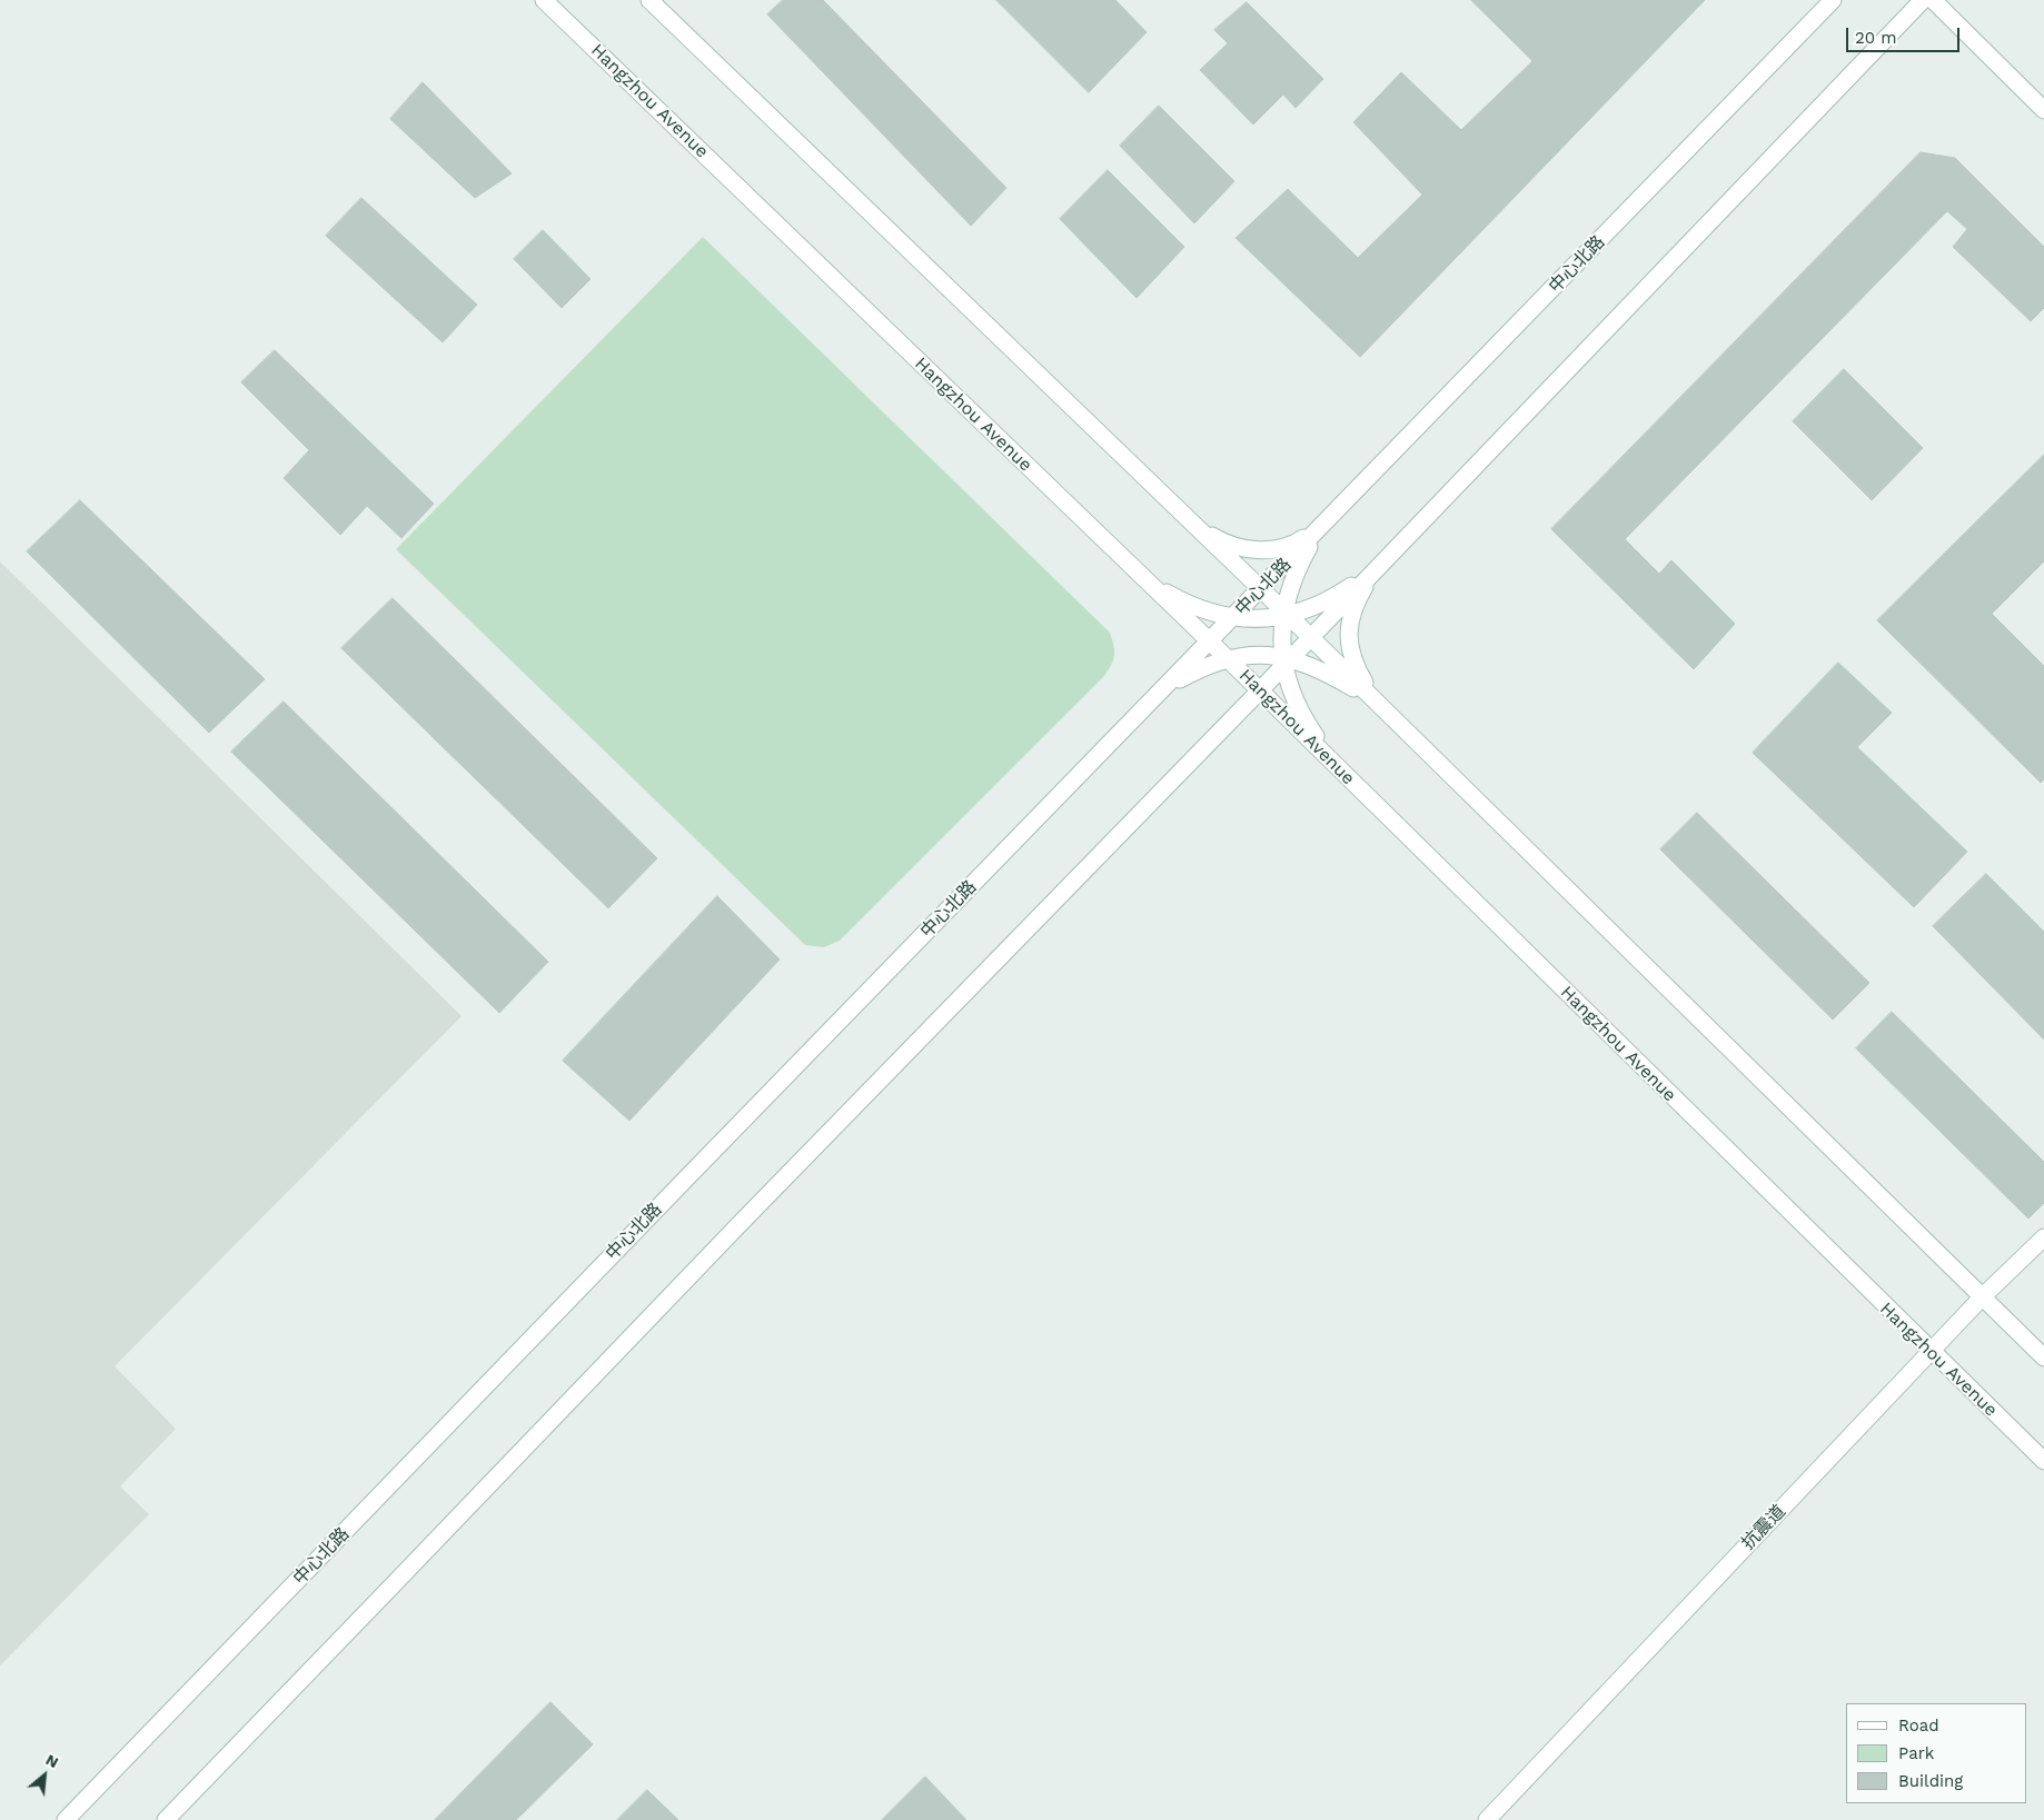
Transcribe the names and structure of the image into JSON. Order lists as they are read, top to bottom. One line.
{"streets":{"main road":["Hangzhou Avenue","中心北路","抗震道"]},"crossings":[["Hangzhou Avenue","中心北路"],["Hangzhou Avenue","抗震道"]],"legend":["Road","Park","Building"],"scale_bar":"20 m","north":"top right"}
